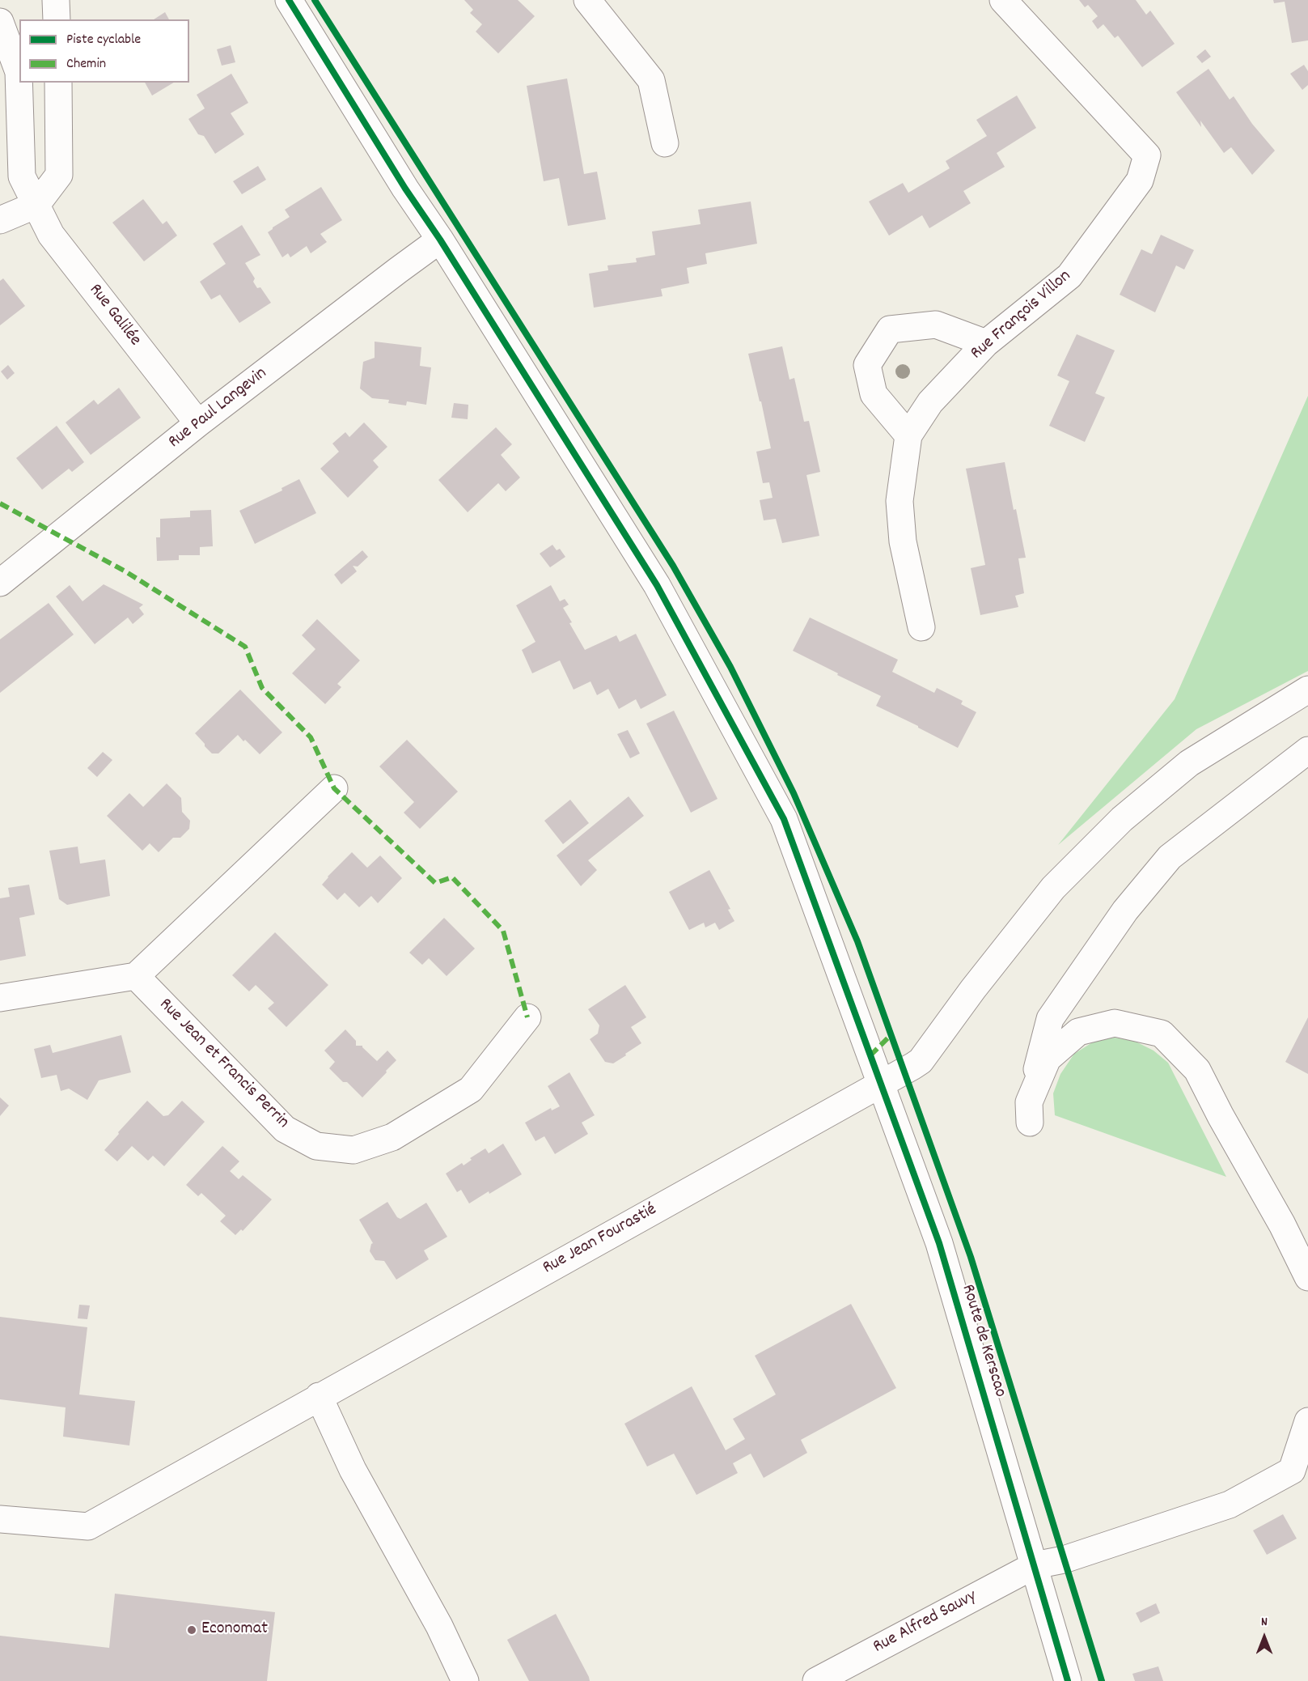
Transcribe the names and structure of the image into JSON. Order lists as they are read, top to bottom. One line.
{"streets":{"street":["Rue Galilée","Rue François Villon","Rue Paul Langevin","Rue Jean et Francis Perrin","Rue Jean Fourastié","Route de Kerscao","Rue Alfred Sauvy"]},"crossings":[["Rue Galilée","Rue Paul Langevin"],["Rue Paul Langevin","Route de Kerscao"],["Rue Jean Fourastié","Route de Kerscao"],["Route de Kerscao","Rue Alfred Sauvy"]],"places":["Economat"],"legend":["Piste cyclable","Chemin"],"north":"top"}
